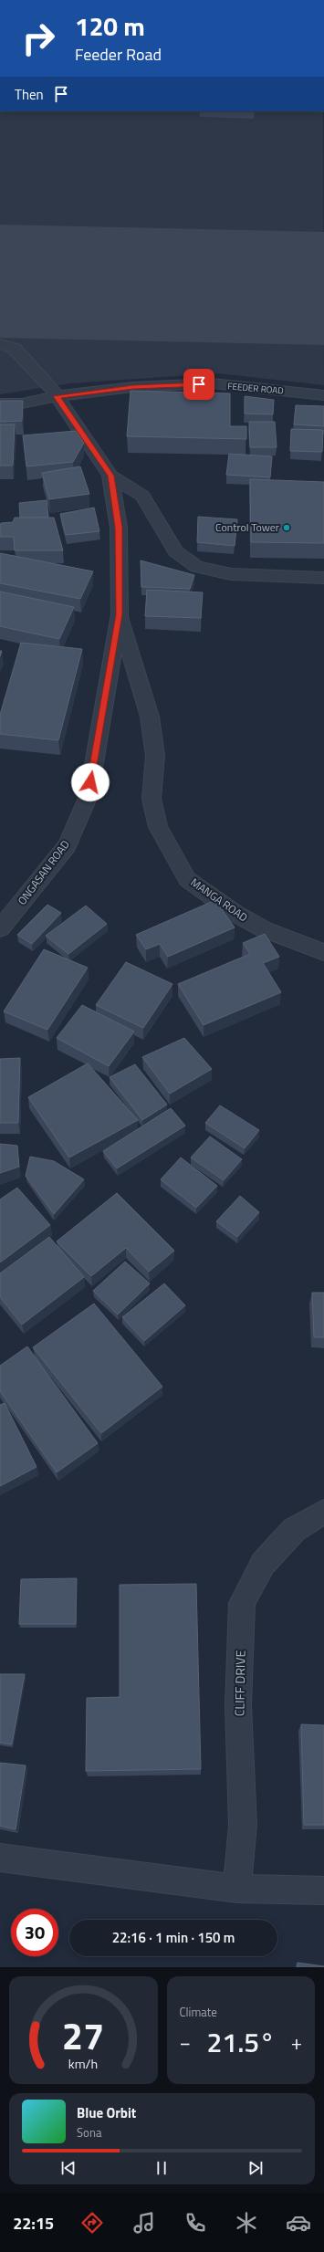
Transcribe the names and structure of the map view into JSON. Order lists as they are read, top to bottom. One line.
{"streets":{"street":["FEEDER ROAD","ONGASAN ROAD","MANGA ROAD","CLIFF DRIVE"]},"crossings":[["FEEDER ROAD","ONGASAN ROAD"],["ONGASAN ROAD","MANGA ROAD"]],"places":["Control Tower"],"page":{"turn":["120 m","Feeder Road"],"then":"Then","limit":"30","trip":"22:16 · 1 min · 150 m","tile":"Climate","heat":["−","21.5°","+"],"song":["Blue Orbit","Sona"],"tabs":"22:15","gauge":["27","km/h"]}}
